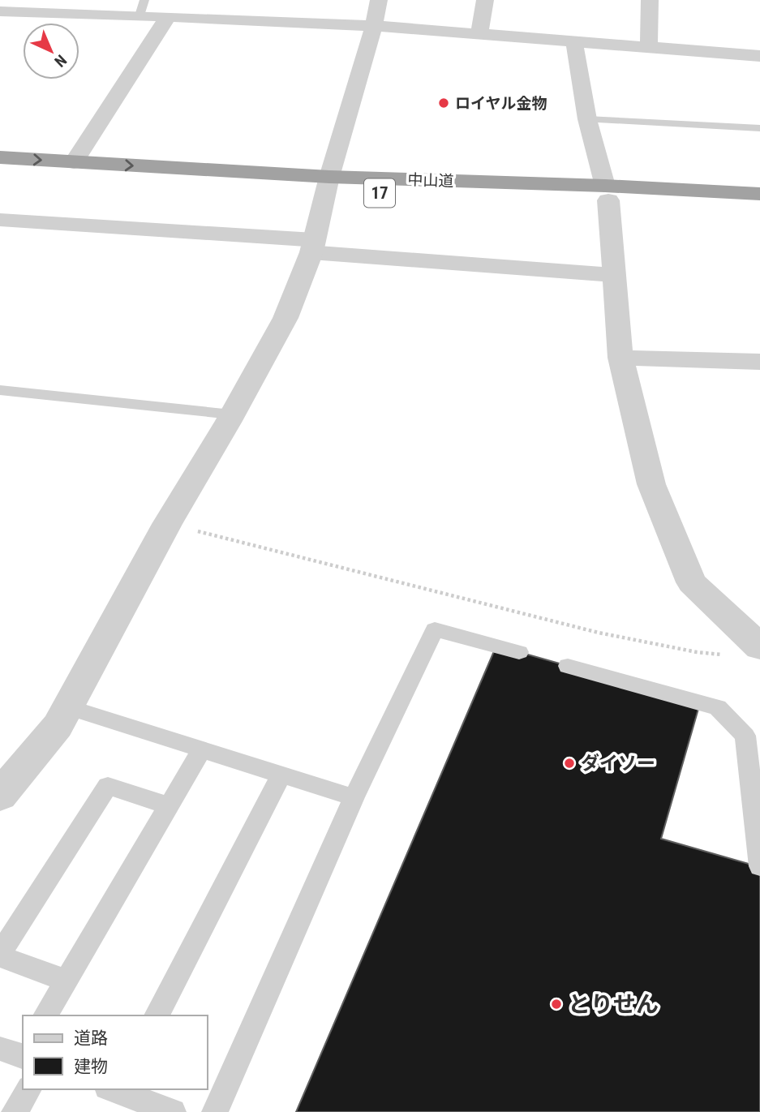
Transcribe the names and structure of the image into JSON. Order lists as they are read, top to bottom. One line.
{"streets":{"highway":["中山道","17"]},"places":["ロイヤル金物","ダイソー","とりせん"],"legend":["道路","建物"],"north":"bottom right"}
